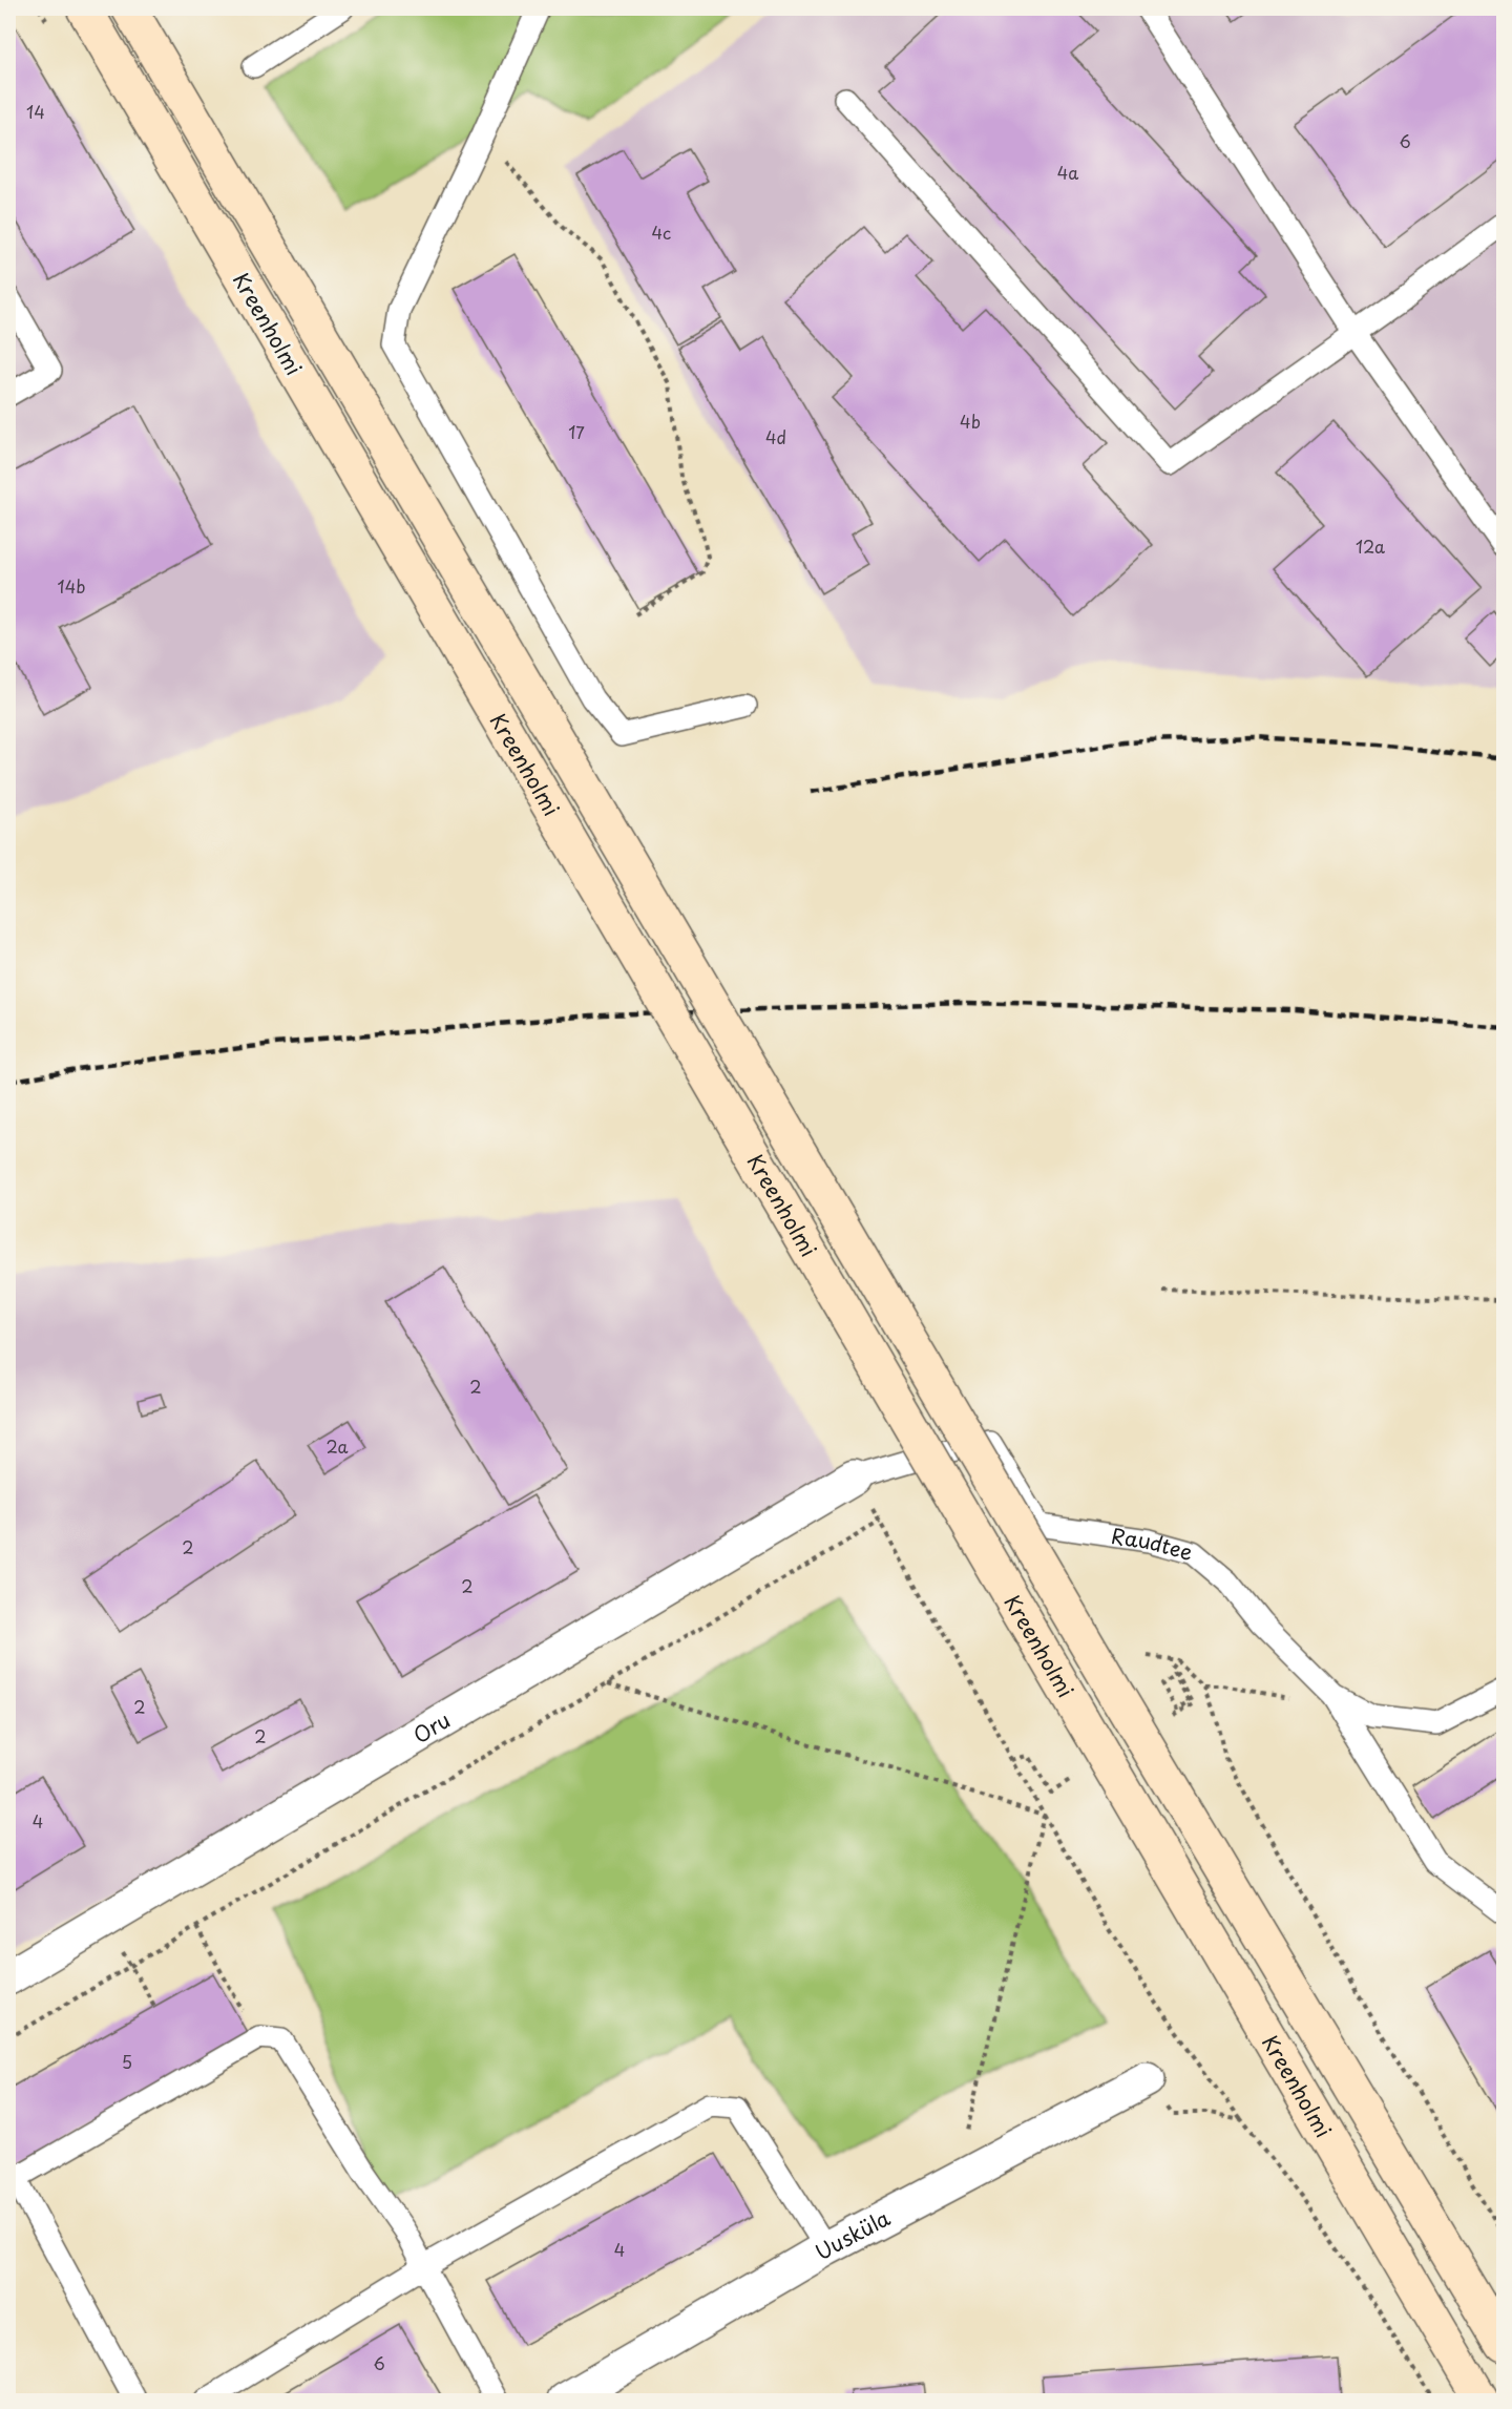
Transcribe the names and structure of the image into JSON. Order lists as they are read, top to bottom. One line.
{"streets":{"main road":["Kreenholmi"],"street":["Oru","Uusküla"],"lane":["Raudtee"]},"crossings":[["Raudtee","Oru"]],"house_numbers":["14","6","4a","4c","4b","17","4d","12a","14b","2","2a","2","2","2","2","4","5","4","6"]}
